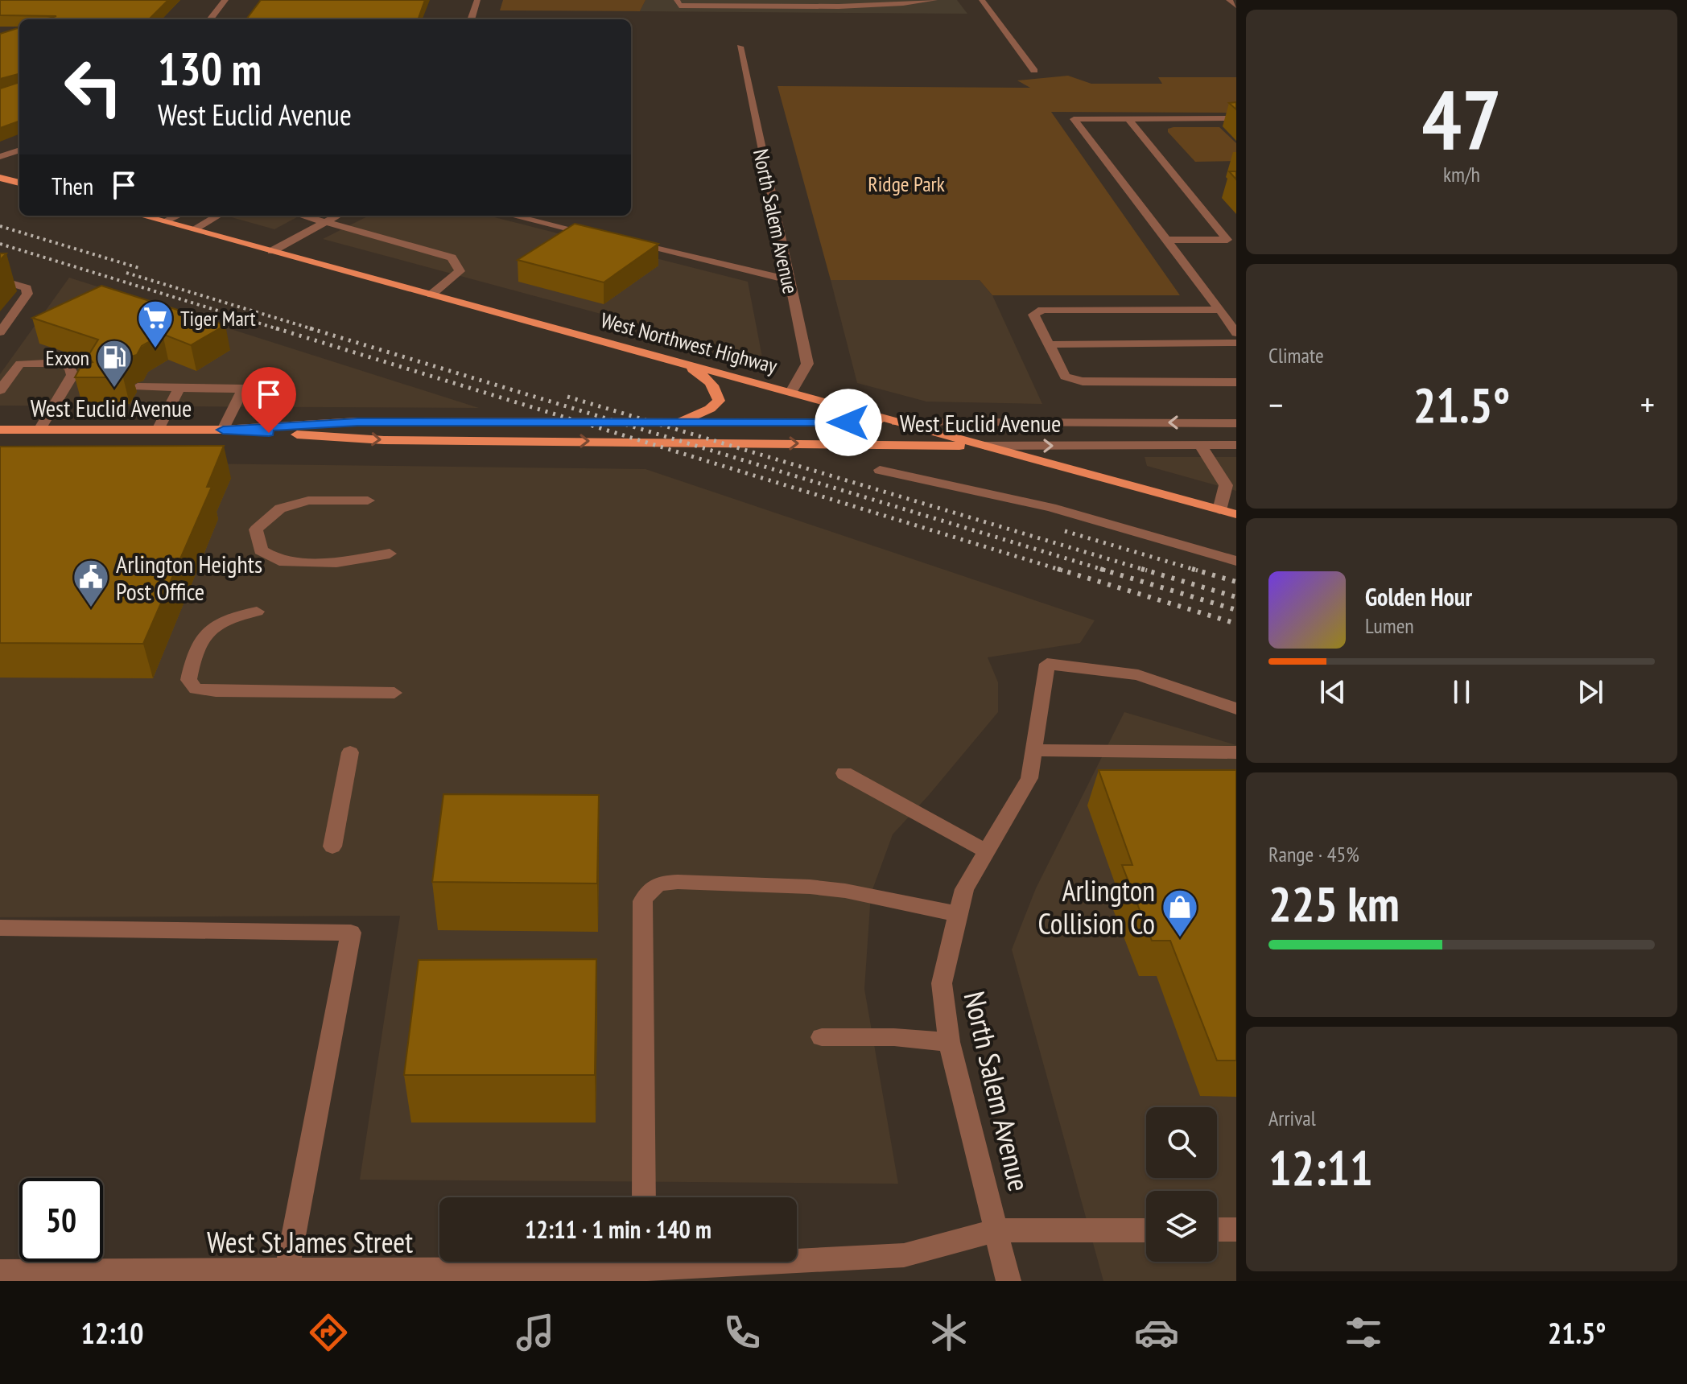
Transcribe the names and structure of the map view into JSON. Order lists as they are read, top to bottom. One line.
{"streets":{"main road":["West Northwest Highway","West Euclid Avenue"],"street":["North Salem Avenue","West St James Street"]},"crossings":[["North Salem Avenue","West Northwest Highway"],["North Salem Avenue","West St James Street"],["West Northwest Highway","West Euclid Avenue"]],"parks":["Ridge Park"],"places":{"supermarket":["Tiger Mart"],"fuel station":["Exxon"],"public building":["Arlington Heights Post Office"],"shop":["Arlington Collision Co"]},"page":{"tile":[["47","km/h"],"Climate",["Range · 45%","225 km"],["Arrival","12:11"]],"turn":["130 m","West Euclid Avenue"],"then":"Then","heat":["−","21.5°","+"],"song":["Golden Hour","Lumen"],"limit":"50","trip":"12:11 · 1 min · 140 m","tabs":["12:10","21.5°"]}}
